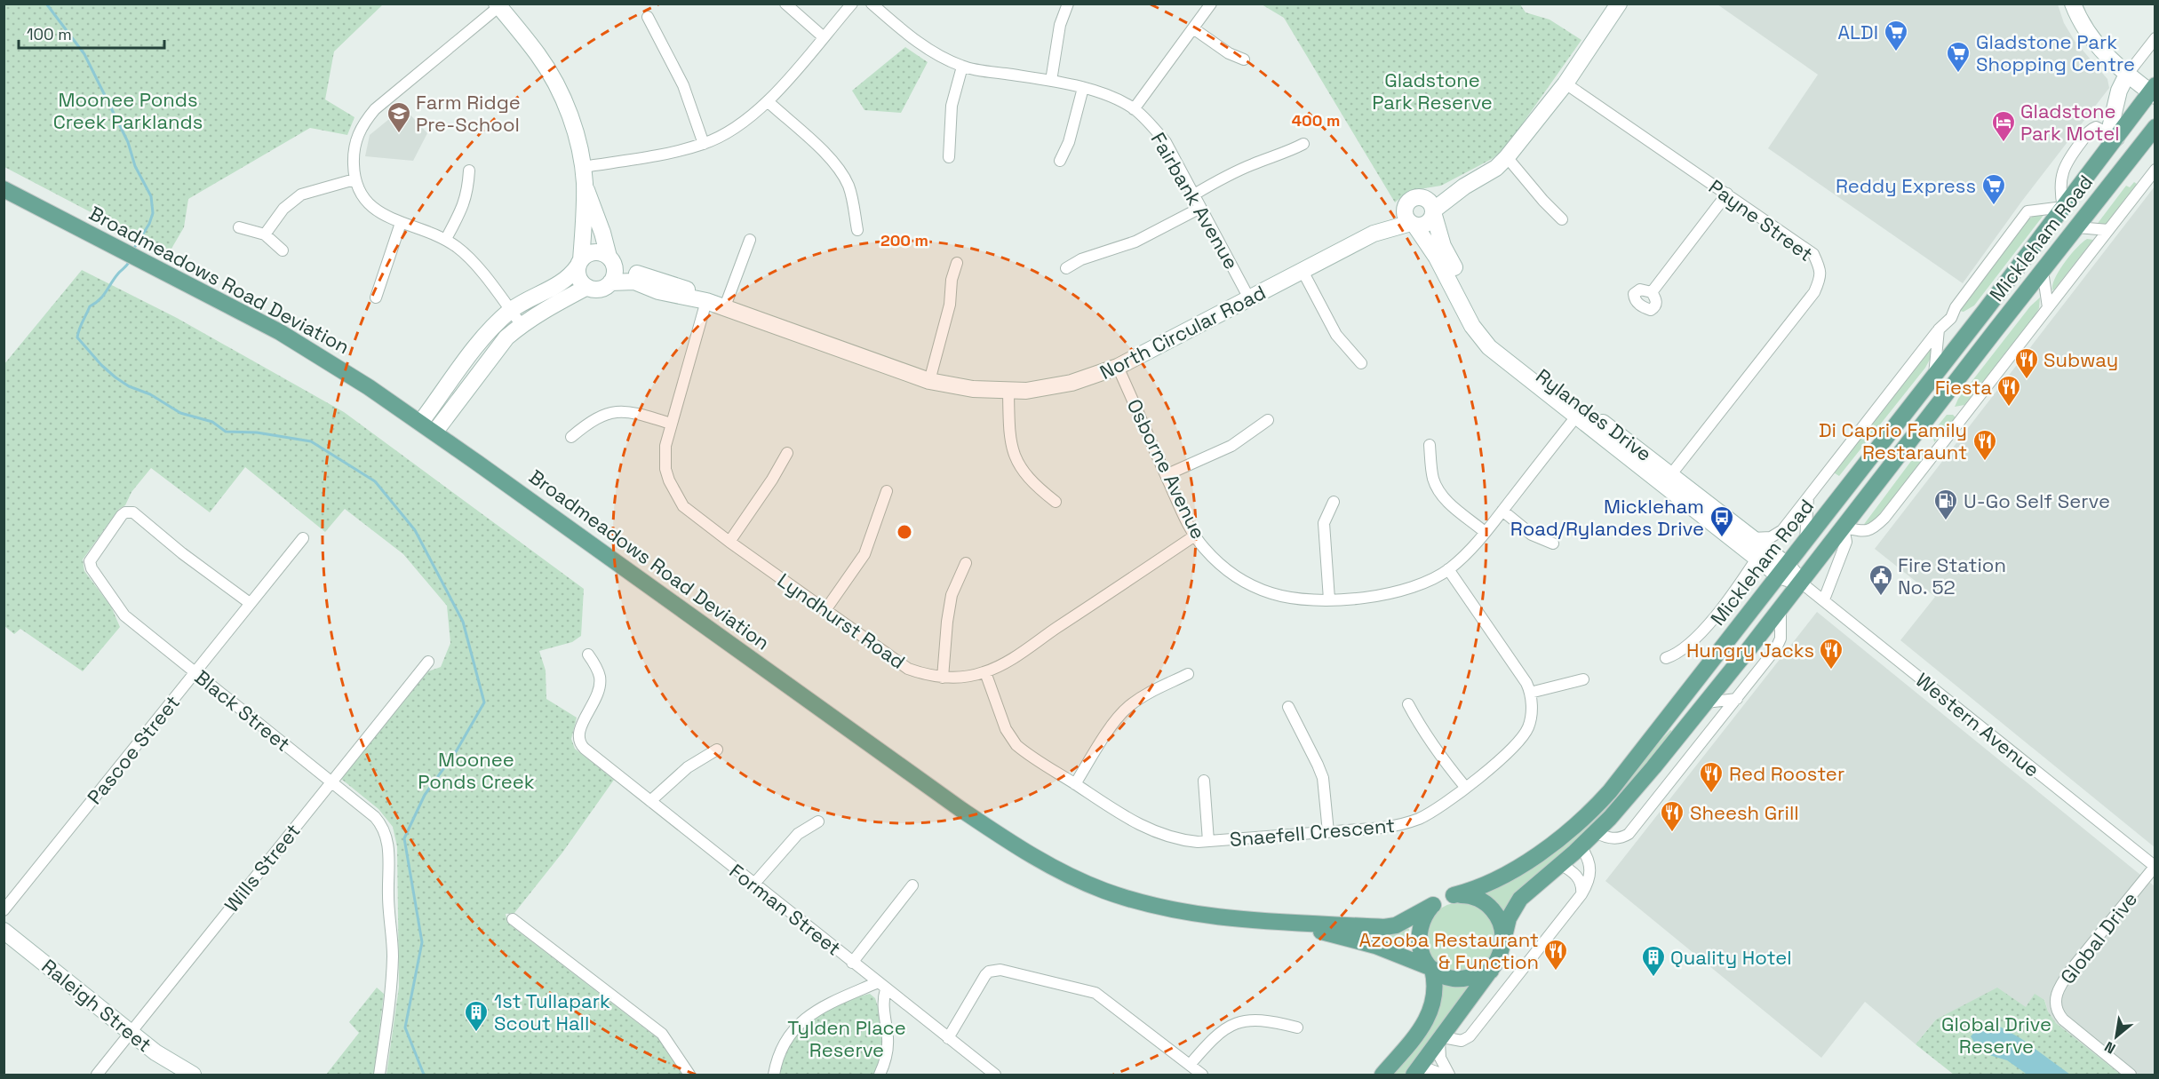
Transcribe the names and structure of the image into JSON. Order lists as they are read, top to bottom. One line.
{"streets":{"main road":["Mickleham Road","Broadmeadows Road Deviation"],"street":["Fairbank Avenue","Payne Street","North Circular Road","Rylandes Drive","Osborne Avenue","Lyndhurst Road","Black Street","Western Avenue","Pascoe Street","Snaefell Crescent","Wills Street","Forman Street","Global Drive","Raleigh Street"]},"crossings":[["Fairbank Avenue","North Circular Road"],["Payne Street","Rylandes Drive"],["Mickleham Road","Broadmeadows Road Deviation"],["Mickleham Road","Rylandes Drive"],["Mickleham Road","Western Avenue"],["North Circular Road","Rylandes Drive"],["North Circular Road","Osborne Avenue"],["North Circular Road","Lyndhurst Road"],["Osborne Avenue","Lyndhurst Road"],["Osborne Avenue","Snaefell Crescent"],["Lyndhurst Road","Snaefell Crescent"],["Black Street","Pascoe Street"],["Black Street","Wills Street"],["Western Avenue","Global Drive"],["Wills Street","Raleigh Street"]],"parks":["Gladstone Park Reserve","Moonee Ponds Creek Parklands","Moonee Ponds Creek","Global Drive Reserve","Tylden Place Reserve"],"places":{"supermarket":["ALDI","Gladstone Park Shopping Centre","Reddy Express"],"school or university":["Farm Ridge Pre-School"],"hotel":["Gladstone Park Motel"],"restaurant":["Subway","Fiesta","Di Caprio Family Restaraunt","Hungry Jacks","Red Rooster","Sheesh Grill","Azooba Restaurant & Function"],"fuel station":["U-Go Self Serve"],"bus stop":["Mickleham Road/Rylandes Drive"],"public building":["Fire Station No. 52"],"building":["Quality Hotel","1st Tullapark Scout Hall"]},"scale_bar":"100 m","north":"bottom left","rings":["400 m","200 m"]}
